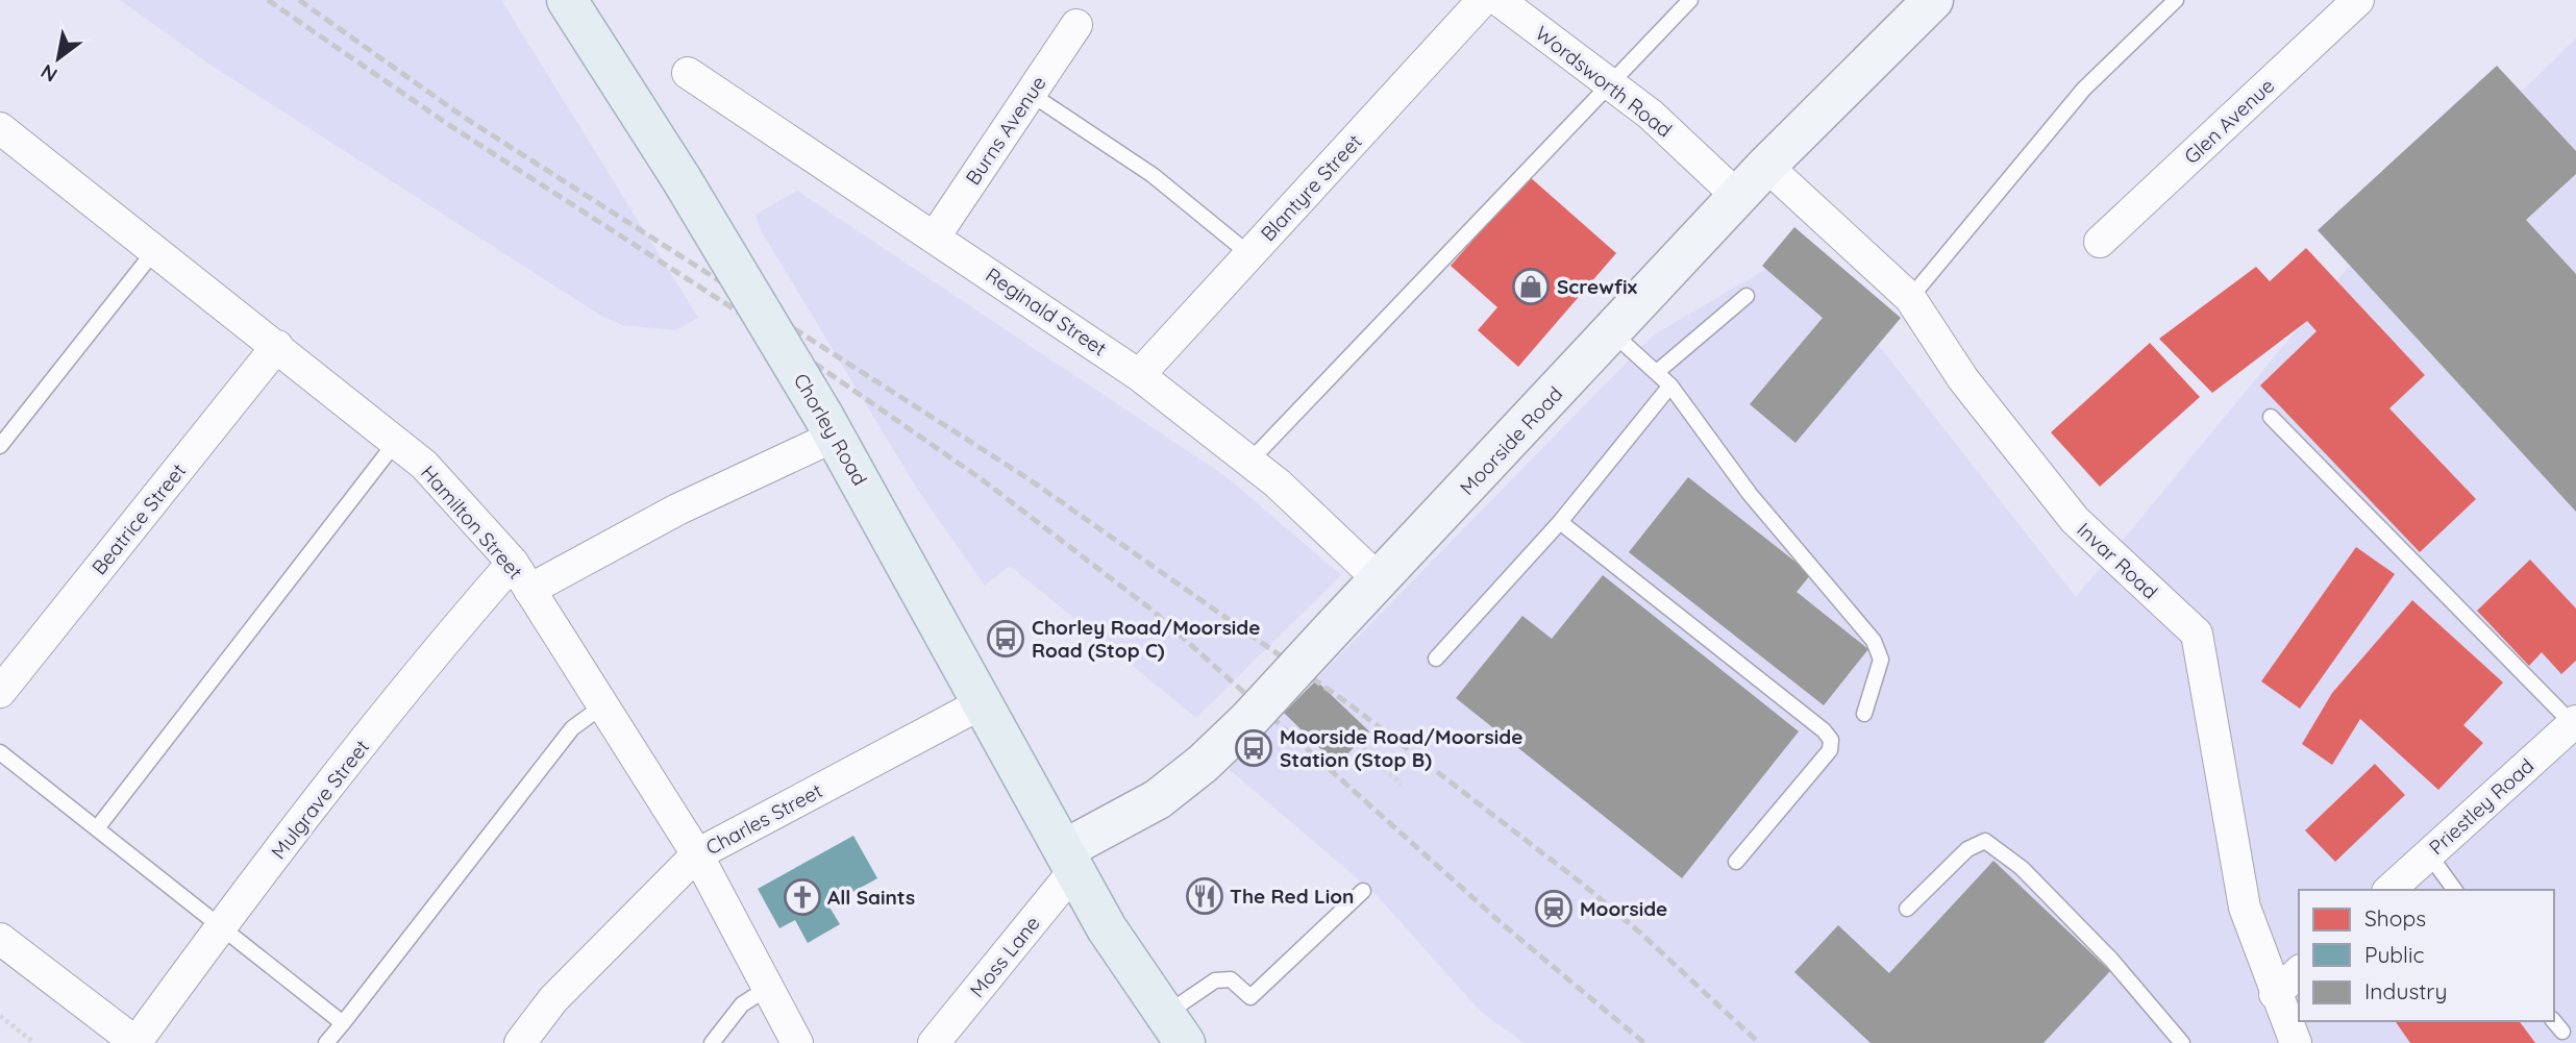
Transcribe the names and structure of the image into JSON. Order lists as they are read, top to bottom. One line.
{"streets":{"main road":["Chorley Road"],"street":["Wordsworth Road","Glen Avenue","Burns Avenue","Blantyre Street","Reginald Street","Moorside Road","Beatrice Street","Hamilton Street","Invar Road","Mulgrave Street","Priestley Road","Charles Street","Moss Lane"]},"crossings":[["Wordsworth Road","Moorside Road"],["Burns Avenue","Reginald Street"],["Blantyre Street","Reginald Street"],["Reginald Street","Moorside Road"],["Chorley Road","Moorside Road"],["Chorley Road","Charles Street"],["Chorley Road","Moss Lane"],["Moorside Road","Invar Road"],["Moorside Road","Moss Lane"],["Beatrice Street","Hamilton Street"],["Hamilton Street","Mulgrave Street"],["Hamilton Street","Charles Street"]],"places":{"shop":["Screwfix"],"bus stop":["Chorley Road/Moorside Road (Stop C)","Moorside Road/Moorside Station (Stop B)"],"restaurant":["The Red Lion"],"church":["All Saints"],"station":["Moorside"]},"legend":["Shops","Public","Industry"],"north":"bottom left"}
